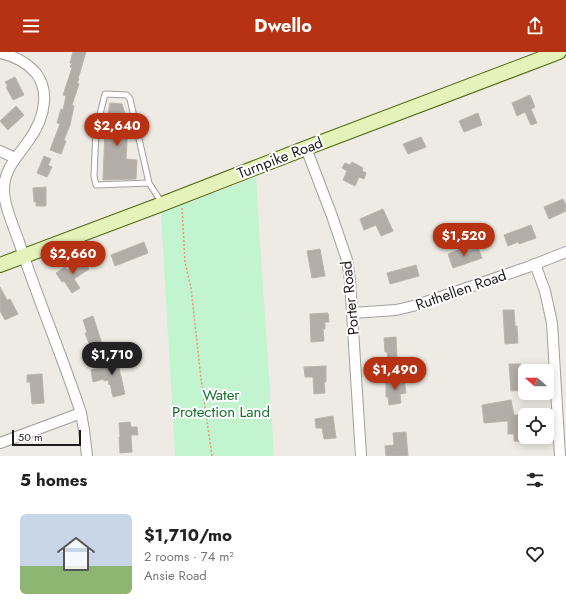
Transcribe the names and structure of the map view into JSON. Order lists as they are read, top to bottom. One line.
{"streets":{"main road":["Turnpike Road"],"street":["Ruthellen Road","Porter Road"]},"crossings":[["Turnpike Road","Porter Road"],["Ruthellen Road","Porter Road"]],"parks":["Water Protection Land"],"scale_bar":"50 m","north":"left","page":{"header":"Dwello","price":["$2,640","$1,520","$2,660","$1,710","$1,490"],"scale":"50 m","heading":"5 homes","list":[{"name":"$1,710/mo","note":"2 rooms · 74 m² · Ansie Road"}]}}
